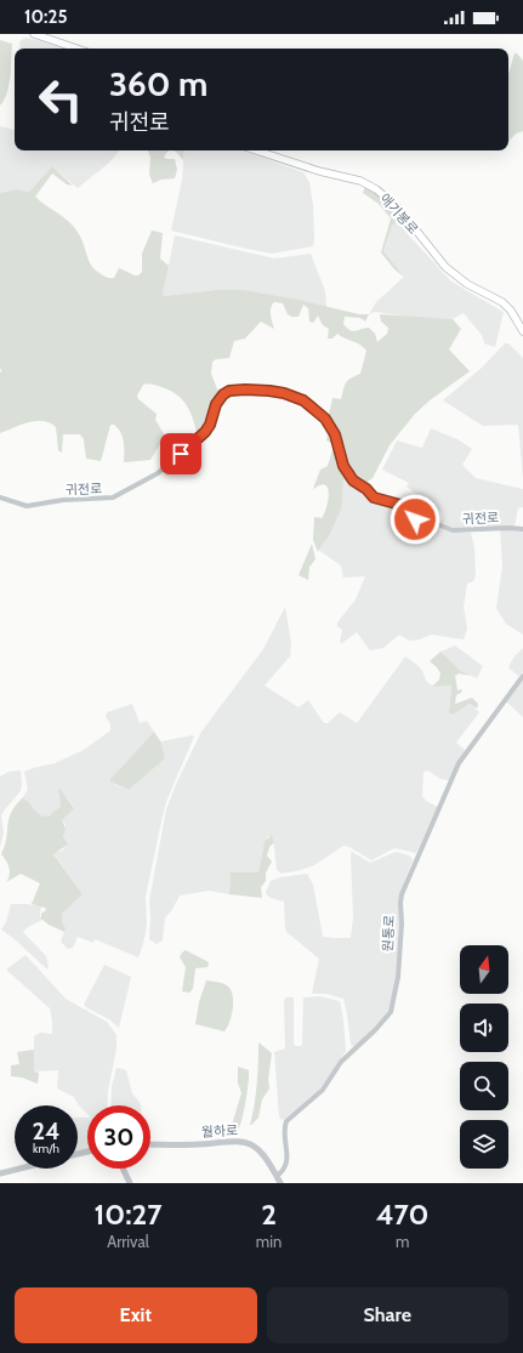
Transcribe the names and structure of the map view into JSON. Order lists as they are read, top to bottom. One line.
{"streets":{"main road":["애기봉로"],"street":["귀전로","원통로","월하로"]},"crossings":[["원통로","월하로"]],"north":"top","page":{"status":"10:25","turn":["360 m","귀전로"],"speed":"24 km/h","limit":"30","eta":["10:27","Arrival","2","min","470","m"],"buttons":["Exit","Share"]}}
